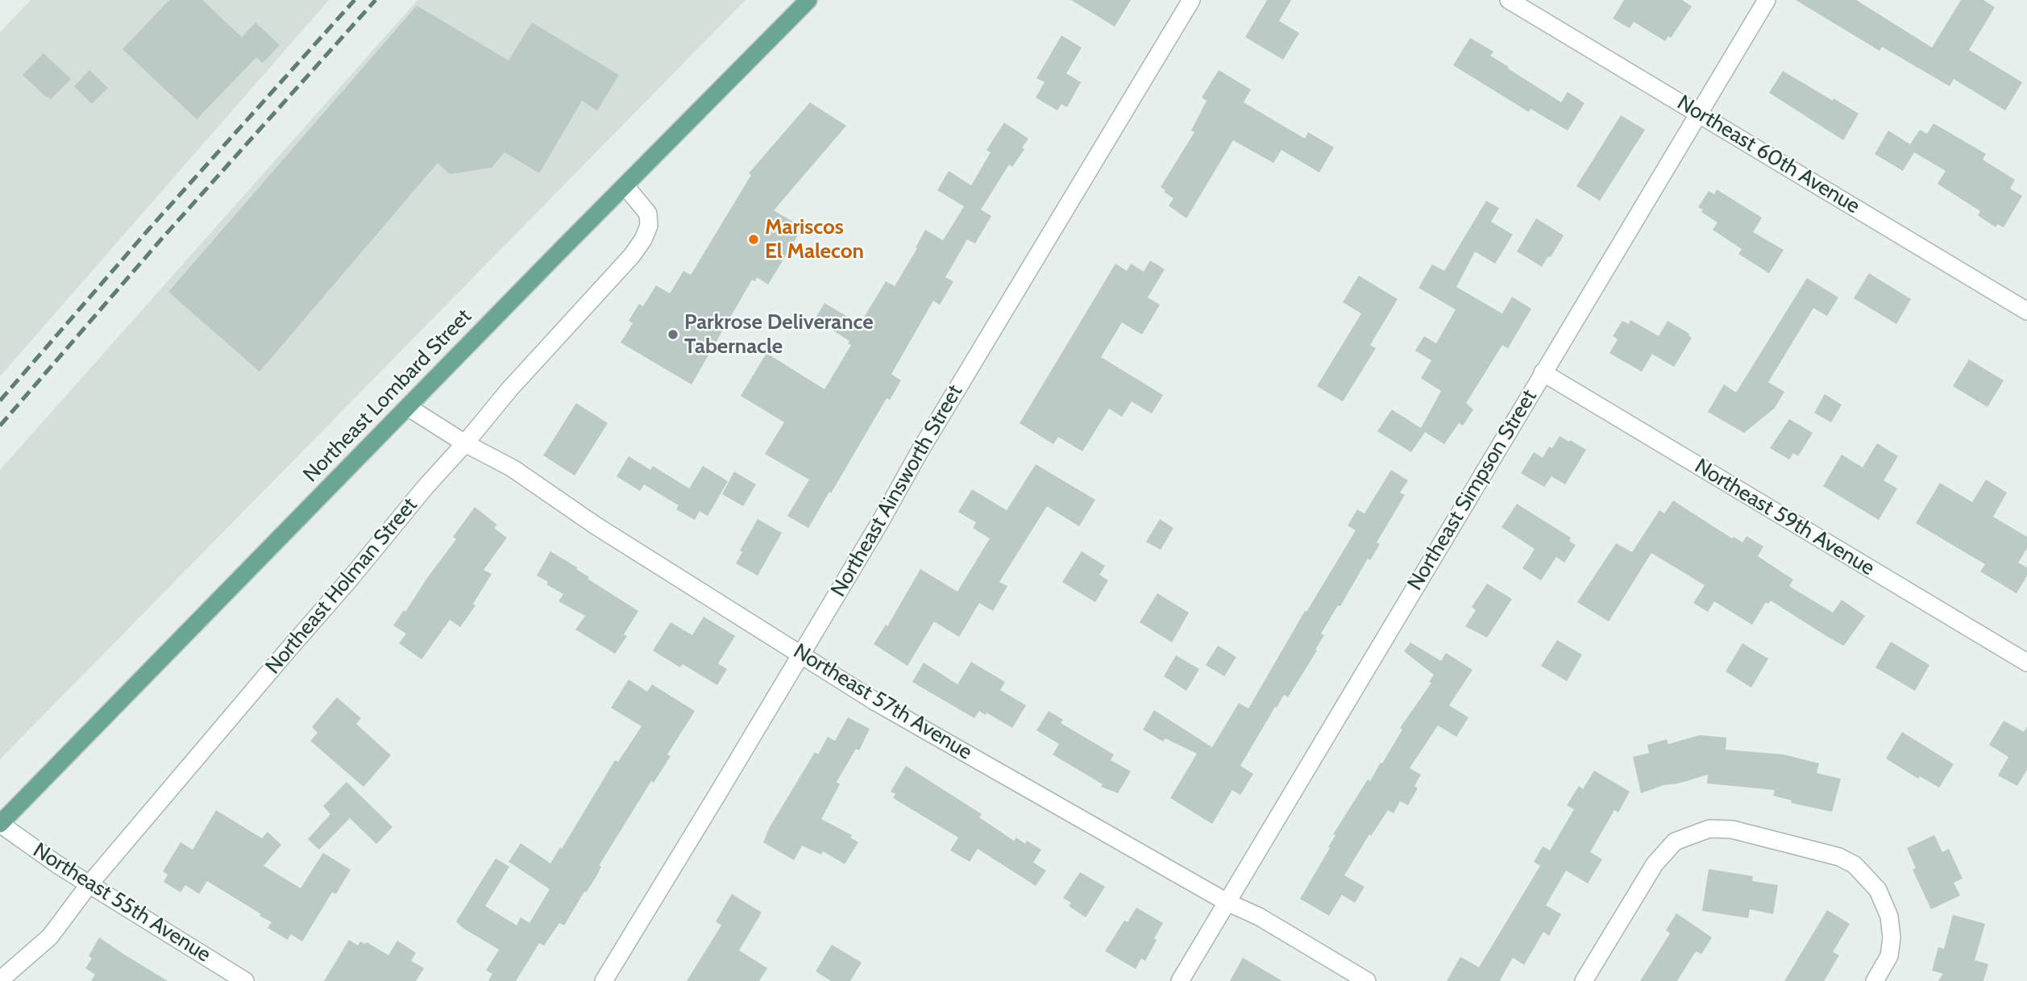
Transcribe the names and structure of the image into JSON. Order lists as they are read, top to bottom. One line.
{"streets":{"main road":["Northeast Lombard Street"],"street":["Northeast 60th Avenue","Northeast Simpson Street","Northeast Ainsworth Street","Northeast 59th Avenue","Northeast Holman Street","Northeast 57th Avenue","Northeast 55th Avenue"]},"crossings":[["Northeast 60th Avenue","Northeast Simpson Street"],["Northeast Lombard Street","Northeast Holman Street"],["Northeast Lombard Street","Northeast 57th Avenue"],["Northeast Lombard Street","Northeast 55th Avenue"],["Northeast Simpson Street","Northeast 59th Avenue"],["Northeast Simpson Street","Northeast 57th Avenue"],["Northeast Ainsworth Street","Northeast 57th Avenue"],["Northeast Holman Street","Northeast 57th Avenue"],["Northeast Holman Street","Northeast 55th Avenue"]],"places":["Mariscos El Malecon","Parkrose Deliverance Tabernacle"]}
